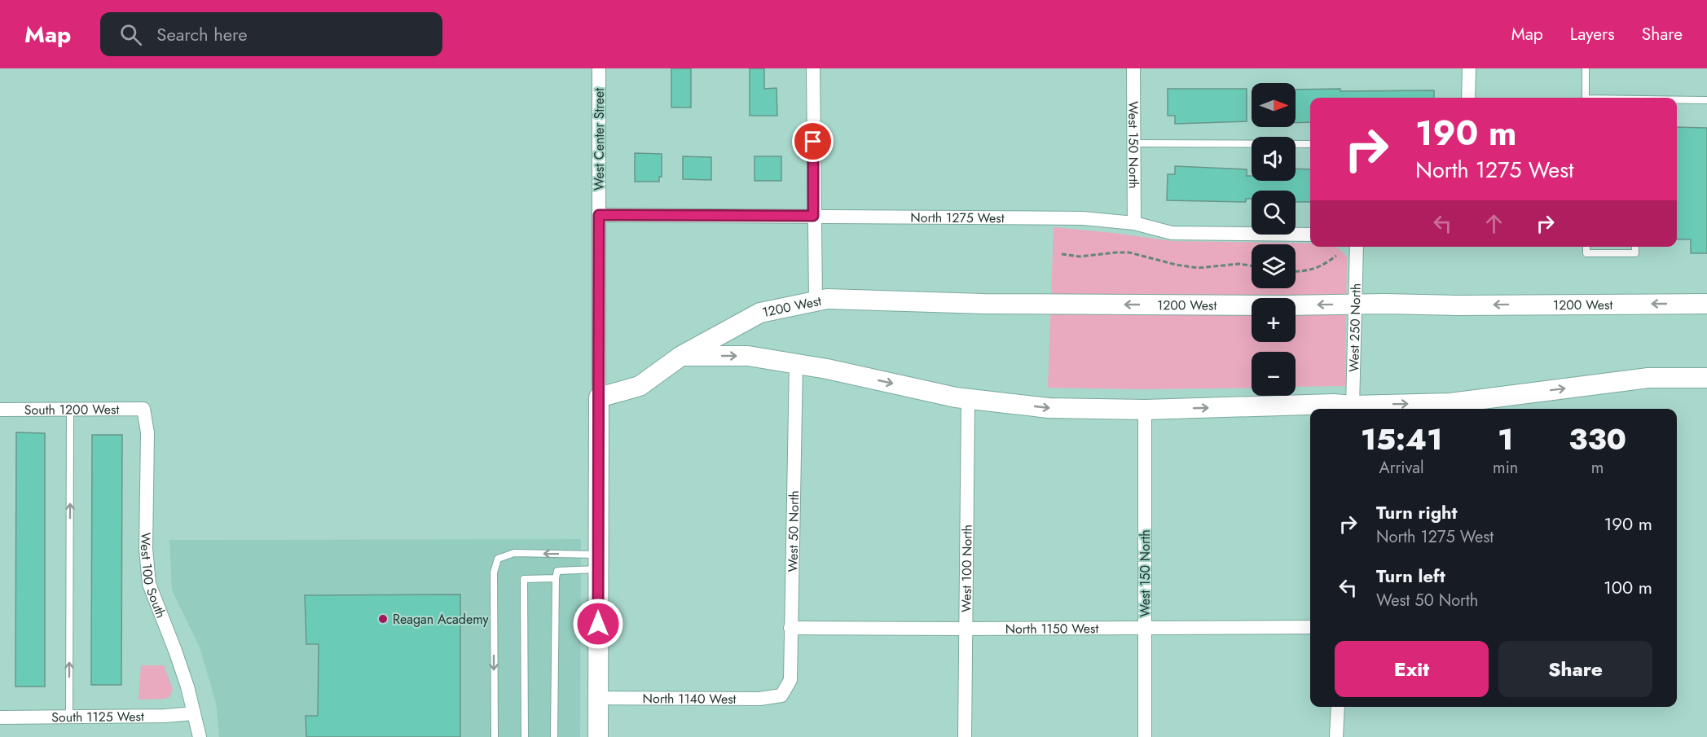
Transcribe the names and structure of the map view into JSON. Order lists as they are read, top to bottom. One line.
{"streets":{"street":["West Center Street","West 150 North","North 1275 West","1200 West","West 250 North","South 1200 West","West 50 North","West 100 North","West 100 South","North 1150 West","North 1140 West","South 1125 West"]},"crossings":[["West Center Street","North 1275 West"],["West Center Street","1200 West"],["West Center Street","North 1140 West"],["West 150 North","North 1275 West"],["West 150 North","North 1150 West"],["1200 West","West 250 North"],["South 1200 West","West 100 South"],["West 50 North","North 1150 West"],["West 50 North","North 1140 West"],["West 100 North","North 1150 West"],["West 100 South","South 1125 West"]],"places":["Reagan Academy"],"north":"right","page":{"header":"Map","search":"Search here","nav":["Map","Layers","Share"],"map_buttons":["+","−"],"turn":["190 m","North 1275 West"],"eta":["15:41","Arrival","1","min","330","m"],"list":[{"name":"Turn right","note":"North 1275 West","value":"190 m"},{"name":"Turn left","note":"West 50 North","value":"100 m"}],"buttons":["Exit","Share"]}}
